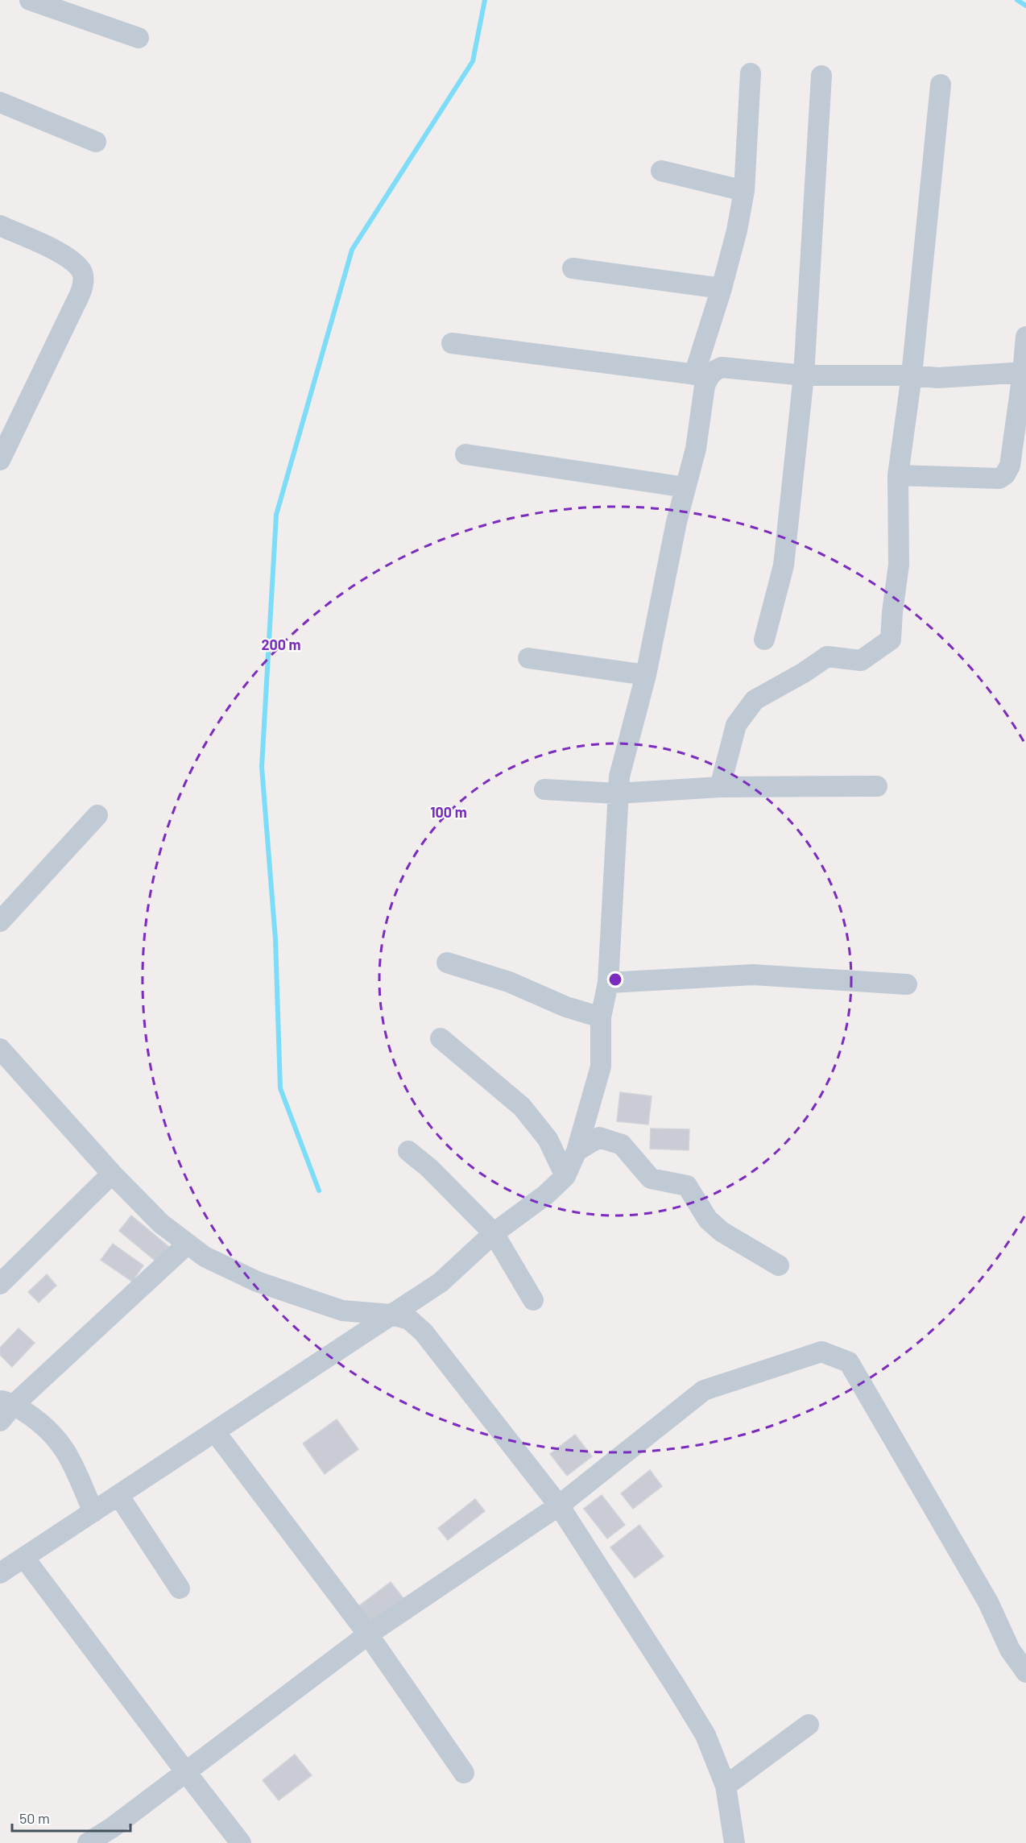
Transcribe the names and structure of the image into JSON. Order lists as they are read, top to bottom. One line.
{"scale_bar":"50 m","rings":["200 m","100 m"]}
